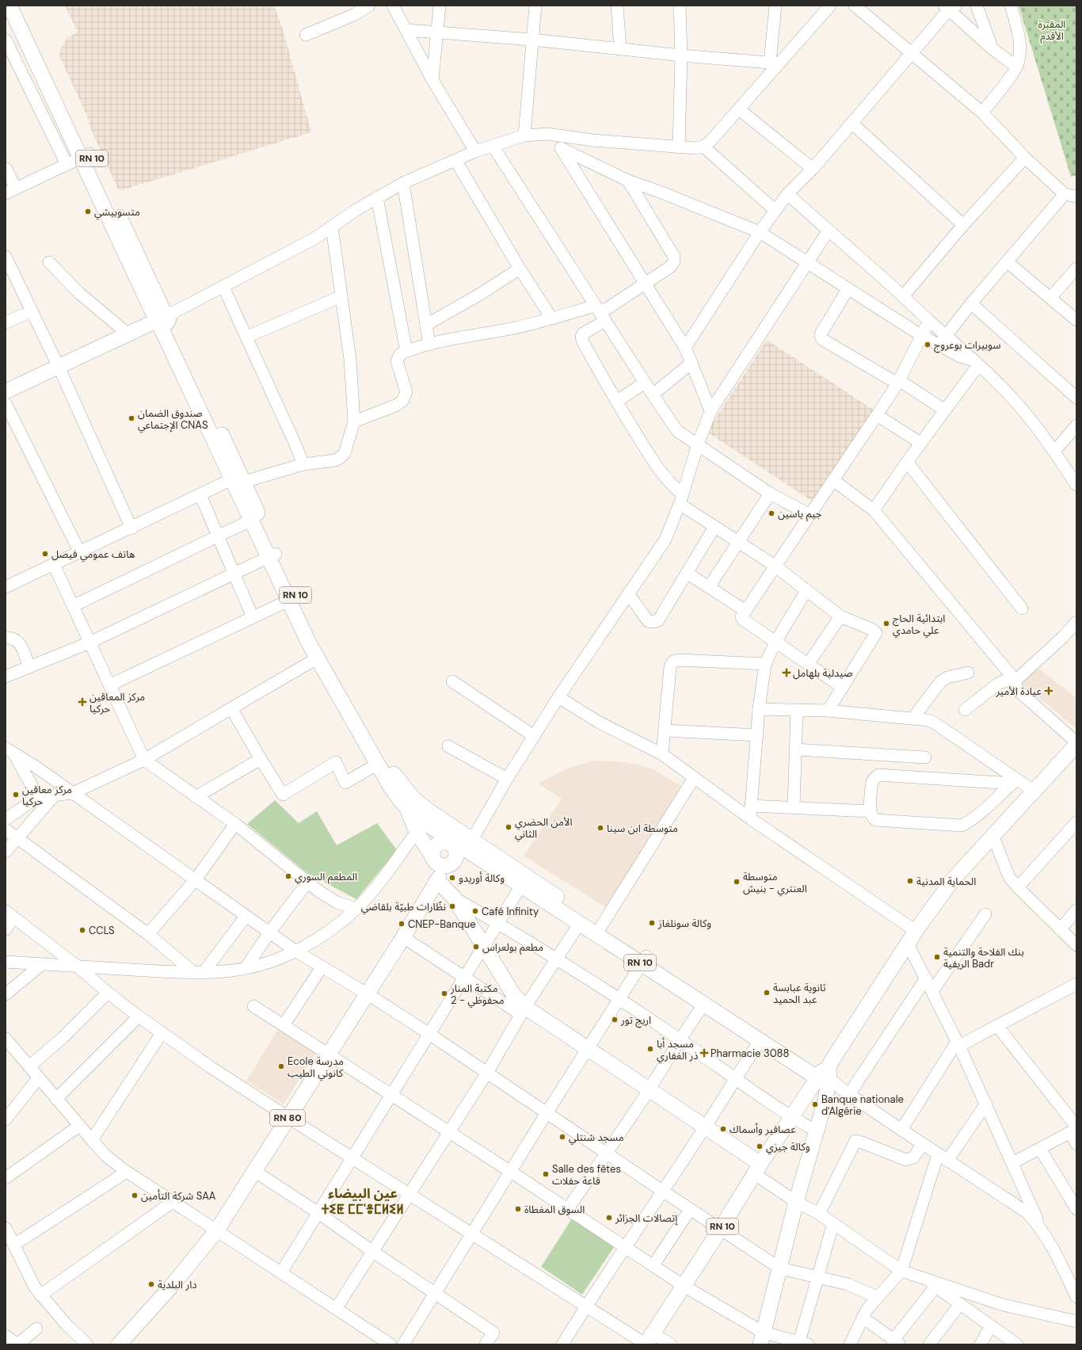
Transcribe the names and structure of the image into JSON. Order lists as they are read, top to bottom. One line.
{"streets":{"main road":["RN 10","RN 80"]},"crossings":[["RN 10","RN 80"]],"districts":["عين البيضاء ⵜⵉⵟ ⵎⵎ'ⴻⵎⵍⵉⵍ"],"parks":["المقبرة الأقدم"],"places":{"other":["متسوبيشي","سوبيرات بوعروج","صندوق الضمان الإجتماعي CNAS","جيم ياسين","هاتف عمومي فيصل","ابتدائية الحاج علي حامدي","مركز معاقين حركيا","الأمن الحضري الثاني","متوسطة ابن سينا","المطعم السوري","وكالة أوريدو","الحماية المدنية","متوسطة العنتري - بنيش","نظّارات طبيّة بلقاضي","Café Infinity","وكالة سونلغاز","CNEP-Banque","CCLS","مطعم بولعراس","بنك الفلاحة والتنمية الريفية Badr","ثانوية عبابسة عبد الحميد","مكتبة المنار 2 - محفوظي","اريج تور","مسجد أبا ذر الغفاري","Ecole مدرسة كانوني الطيب","Banque nationale d'Algérie","عصافير وأسماك","مسجد شنتلي","وكالة جيزي","Salle des fêtes قاعة حفلات","شركة التأمين SAA","السوق المغطاة","إتصالات الجزائر","دار البلدية"],"health":["صيدلية بلهامل","عيادة الأمير","مركز المعاقين حركيا","Pharmacie 3088"]}}
